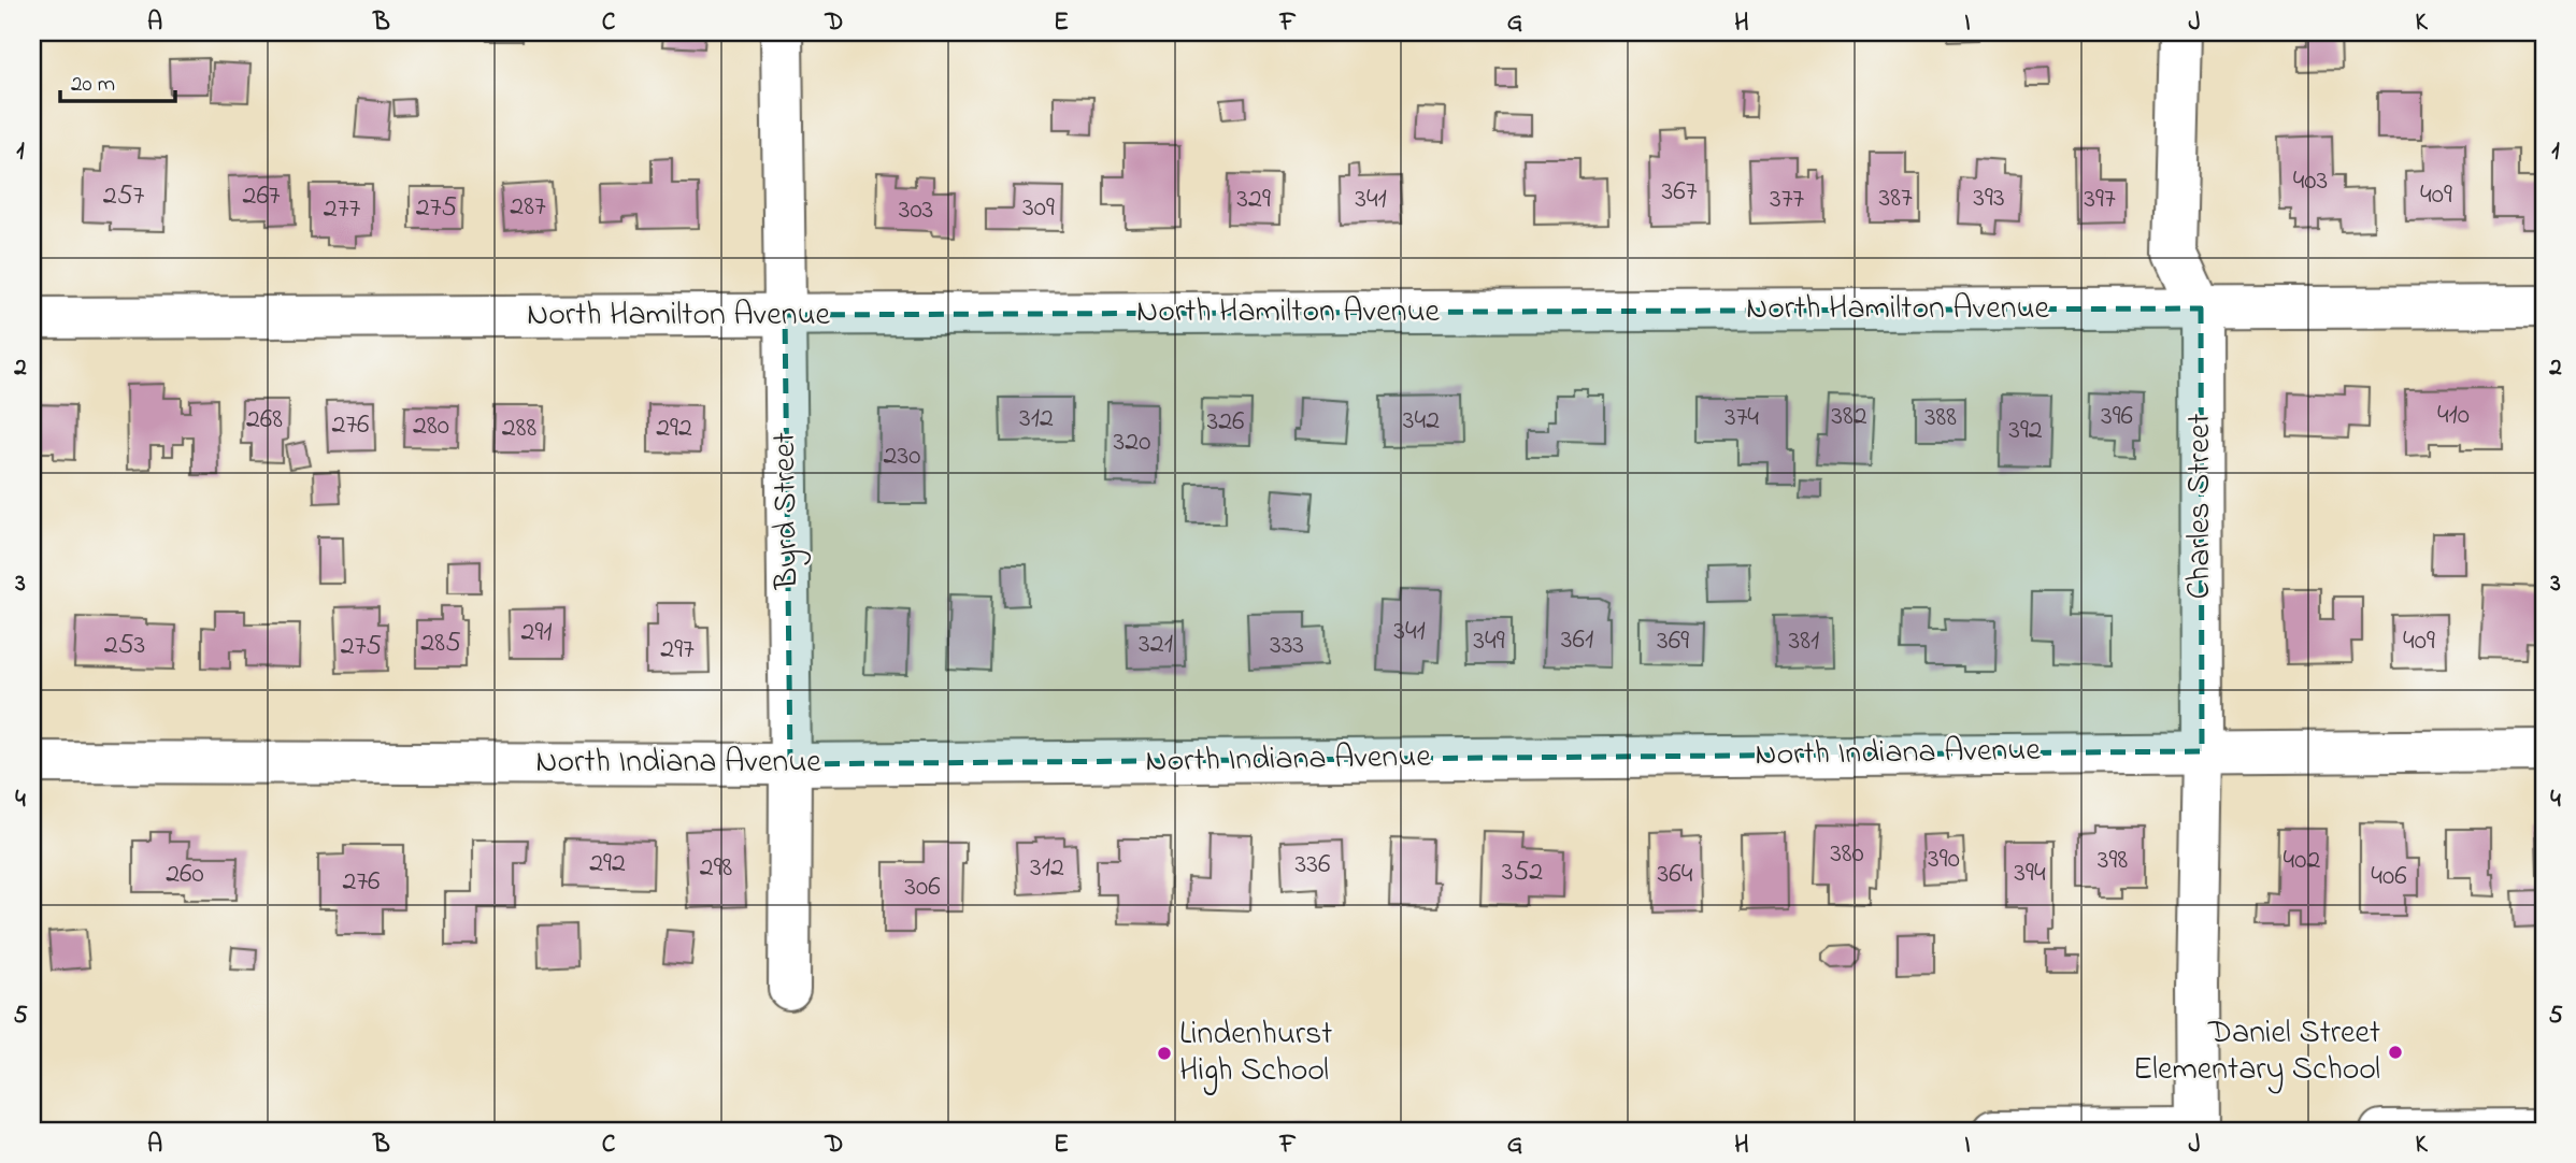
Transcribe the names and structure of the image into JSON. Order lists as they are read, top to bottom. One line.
{"streets":{"street":["North Hamilton Avenue","Charles Street","Byrd Street","North Indiana Avenue"]},"crossings":[["North Hamilton Avenue","Charles Street"],["North Hamilton Avenue","Byrd Street"],["Charles Street","North Indiana Avenue"],["Byrd Street","North Indiana Avenue"]],"places":["Daniel Street Elementary School","Lindenhurst High School"],"house_numbers":["403","367","409","257","267","387","393","329","341","377","397","287","275","309","277","303","410","382","396","374","388","312","268","342","326","276","280","288","292","392","320","230","341","291","361","349","369","381","409","285","321","253","333","275","297","380","390","398","402","292","336","298","312","352","394","260","364","406","276","306"],"scale_bar":"20 m","grid":{"columns":["A","B","C","D","E","F","G","H","I","J","K"],"rows":["1","2","3","4","5"]}}
